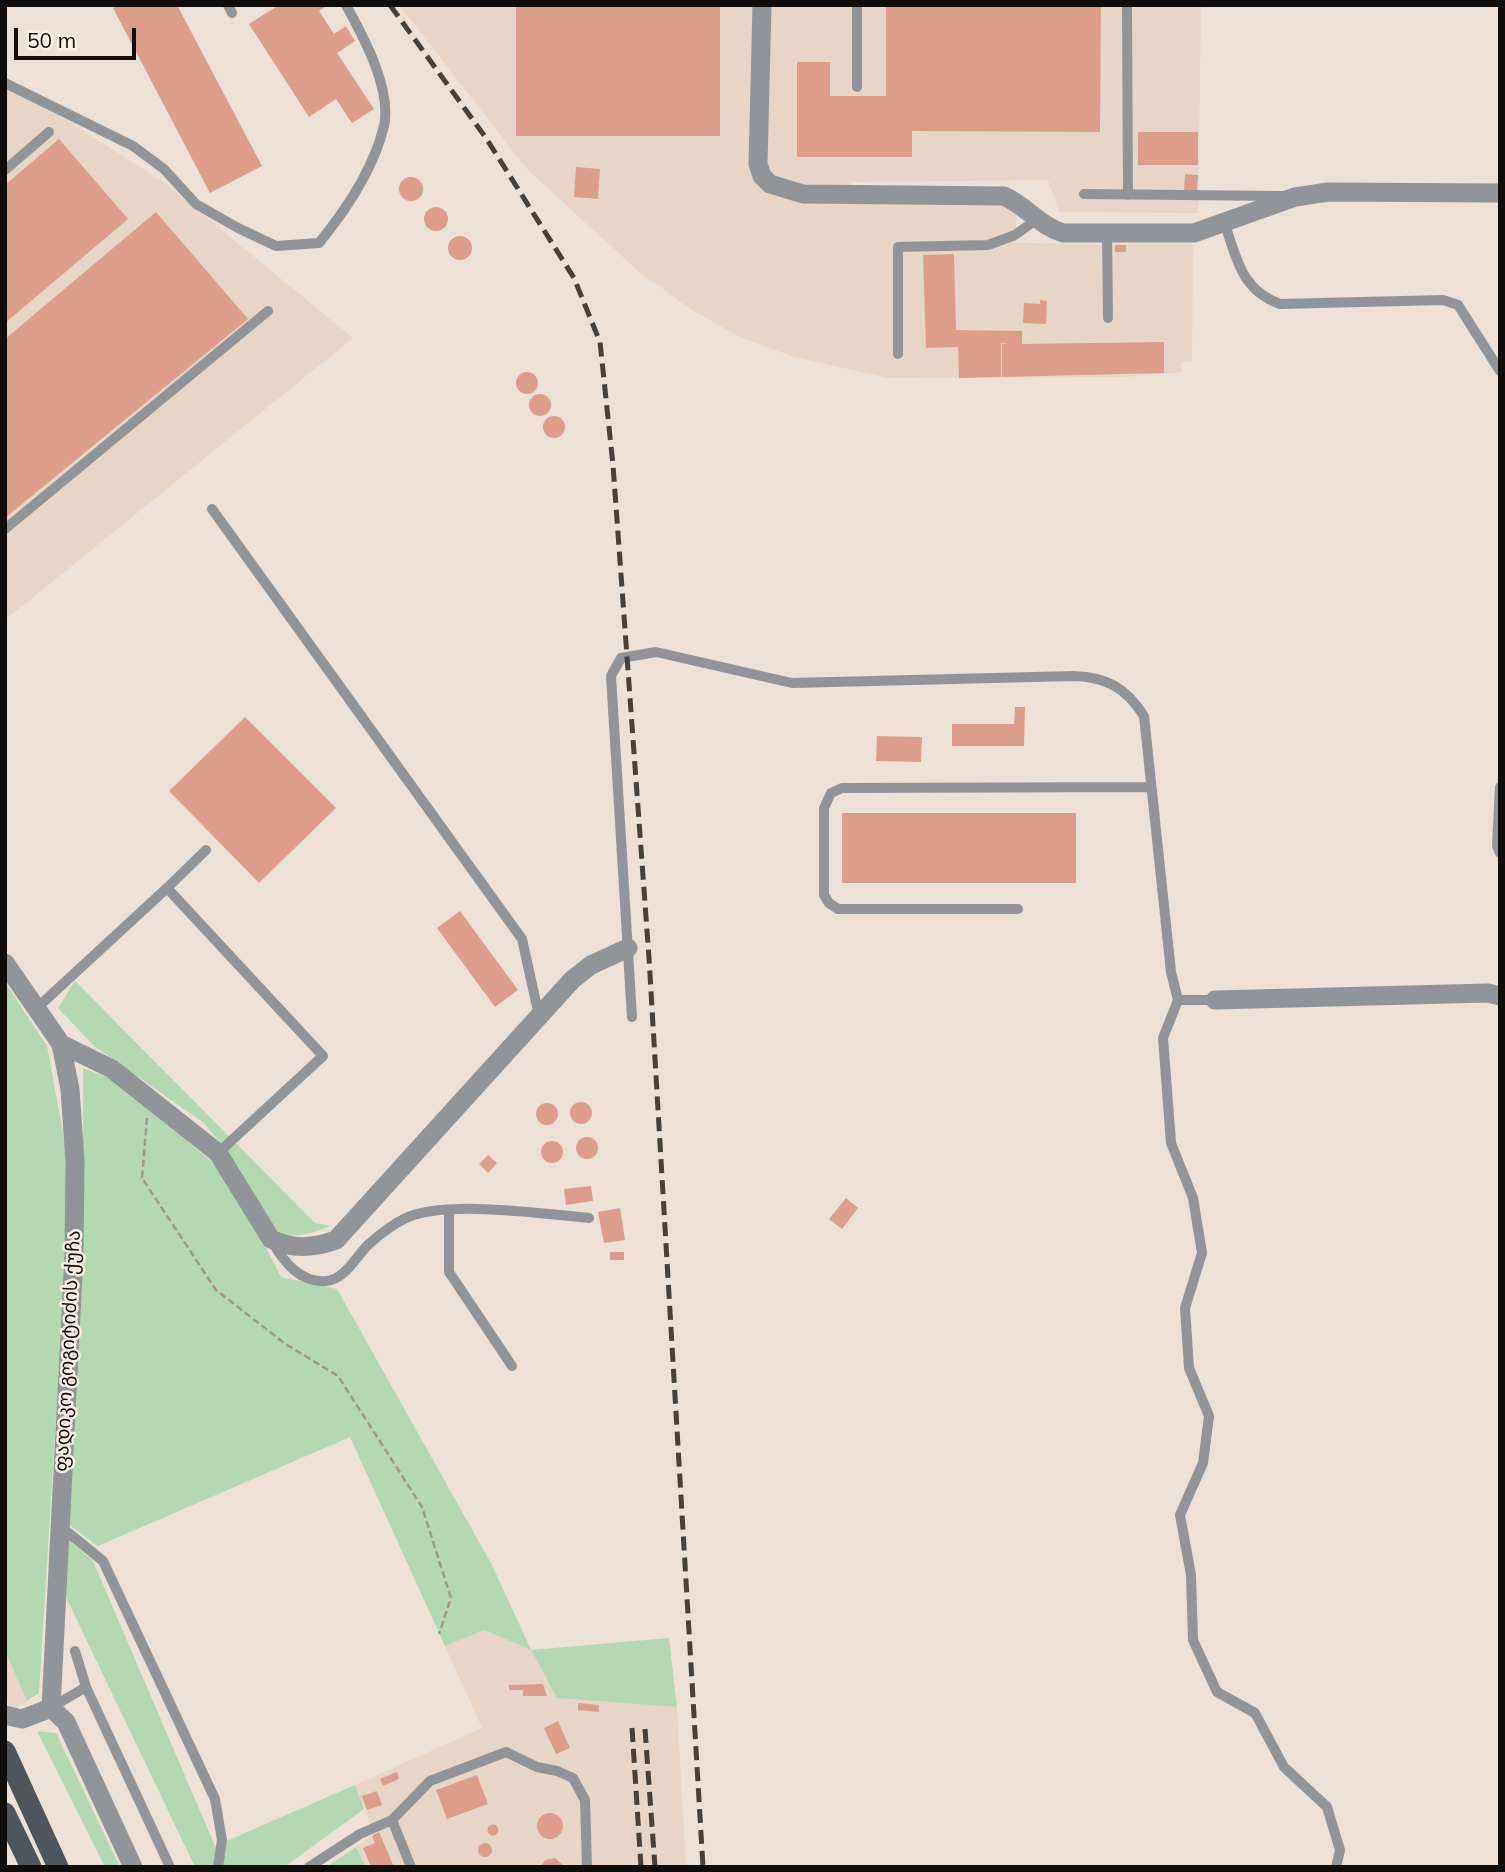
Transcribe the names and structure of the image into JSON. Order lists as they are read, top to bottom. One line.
{"streets":{"street":["ფადიკო გოგიტიძის ქუჩა"]},"scale_bar":"50 m"}
